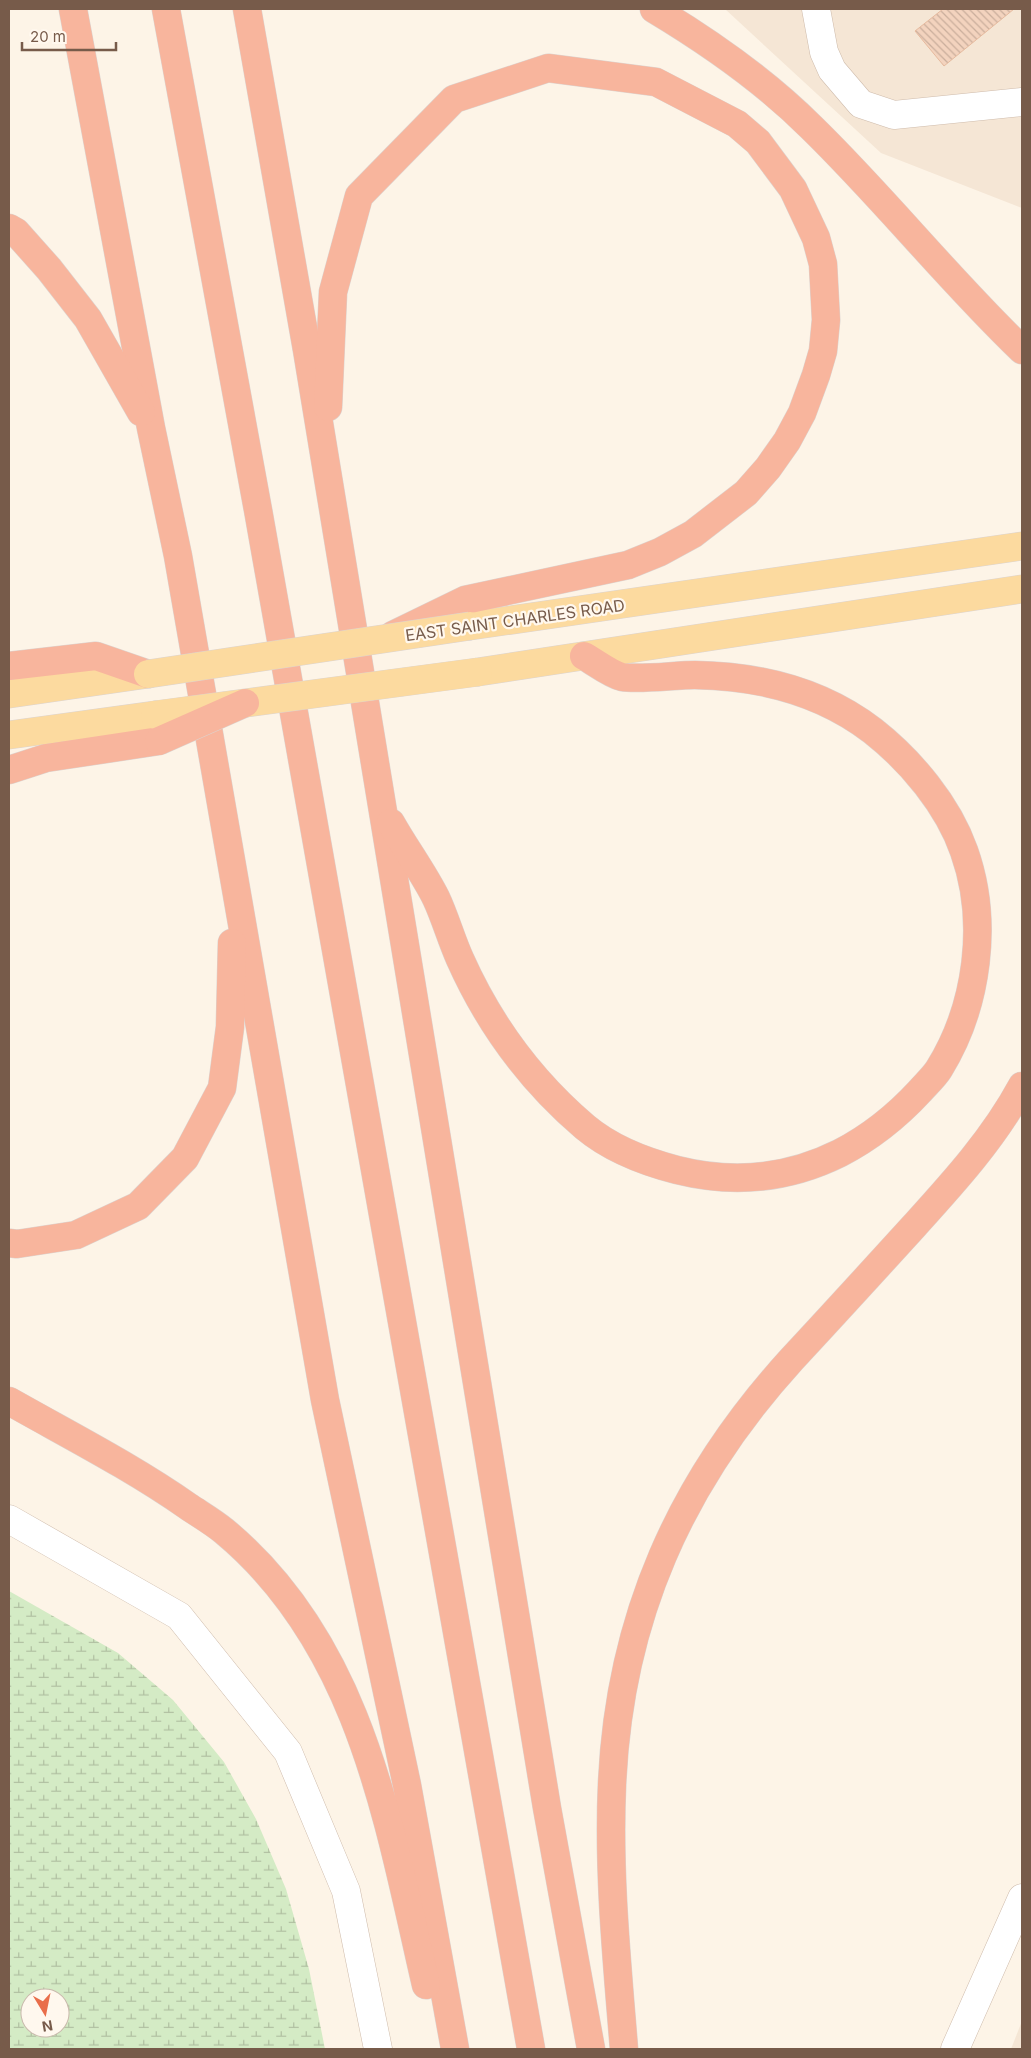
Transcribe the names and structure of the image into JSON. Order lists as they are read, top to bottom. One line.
{"streets":{"main road":["EAST SAINT CHARLES ROAD"]},"scale_bar":"20 m","north":"bottom"}
